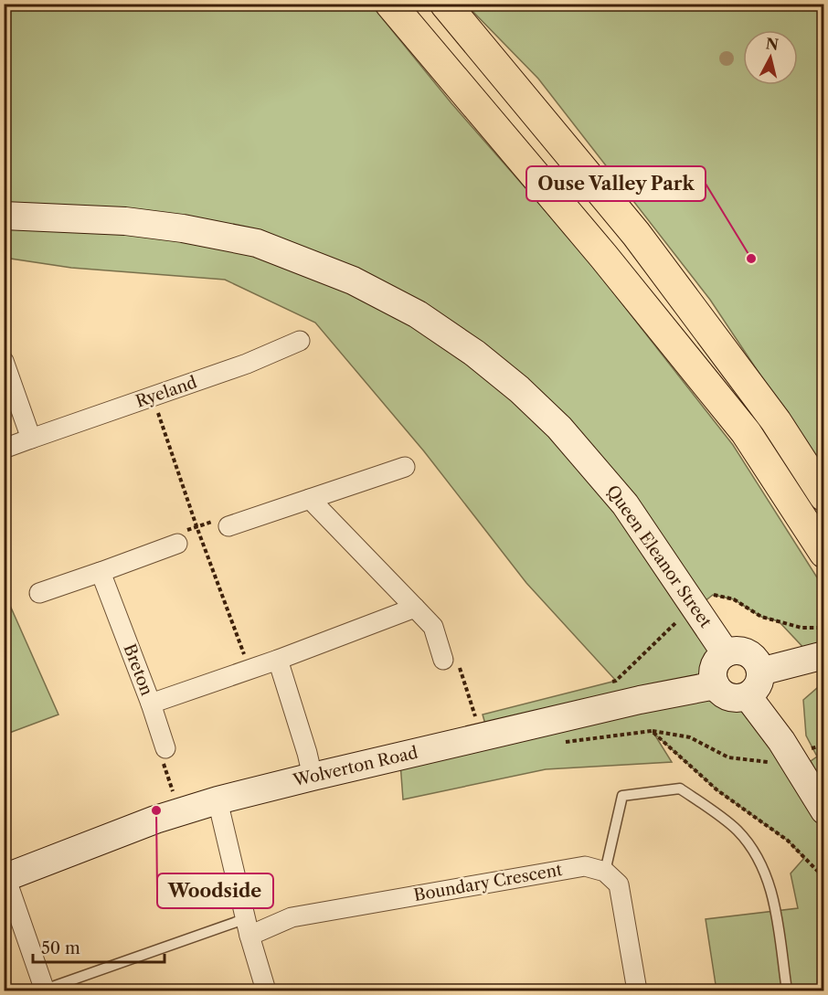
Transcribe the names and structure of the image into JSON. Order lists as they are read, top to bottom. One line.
{"streets":{"street":["Ryeland","Queen Eleanor Street","Breton","Wolverton Road","Boundary Crescent"]},"crossings":[["Queen Eleanor Street","Wolverton Road"]],"places":["Ouse Valley Park","Woodside"],"scale_bar":"50 m","north":"top"}
